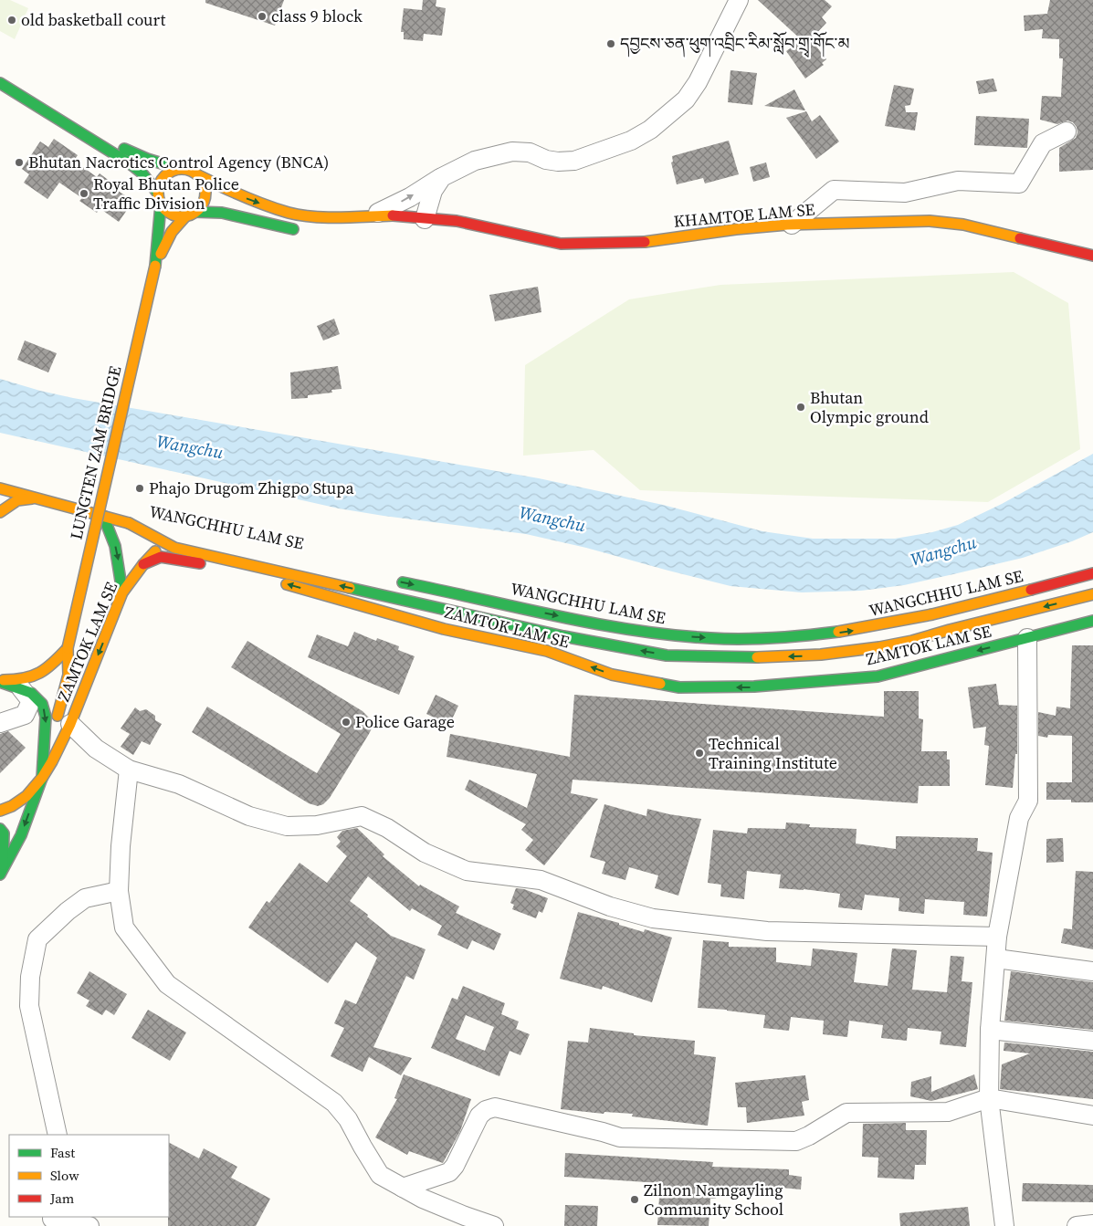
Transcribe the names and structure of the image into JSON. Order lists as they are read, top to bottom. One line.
{"streets":{"main road":["KHAMTOE LAM SE","LUNGTEN ZAM BRIDGE","WANGCHHU LAM SE","ZAMTOK LAM SE"]},"crossings":[["WANGCHHU LAM SE","ZAMTOK LAM SE"]],"one_way":["ZAMTOK LAM SE"],"water":["Wangchu"],"places":["class 9 block","old basketball court","དབྱངས་ཅན་ཕུག་འབྲིང་རིམ་སློབ་གྲྭ་གོང་མ","Bhutan Nacrotics Control Agency (BNCA)","Royal Bhutan Police Traffic Division","Bhutan Olympic ground","Phajo Drugom Zhigpo Stupa","Police Garage","Technical Training Institute","Zilnon Namgayling Community School"],"legend":["Fast","Slow","Jam"]}
